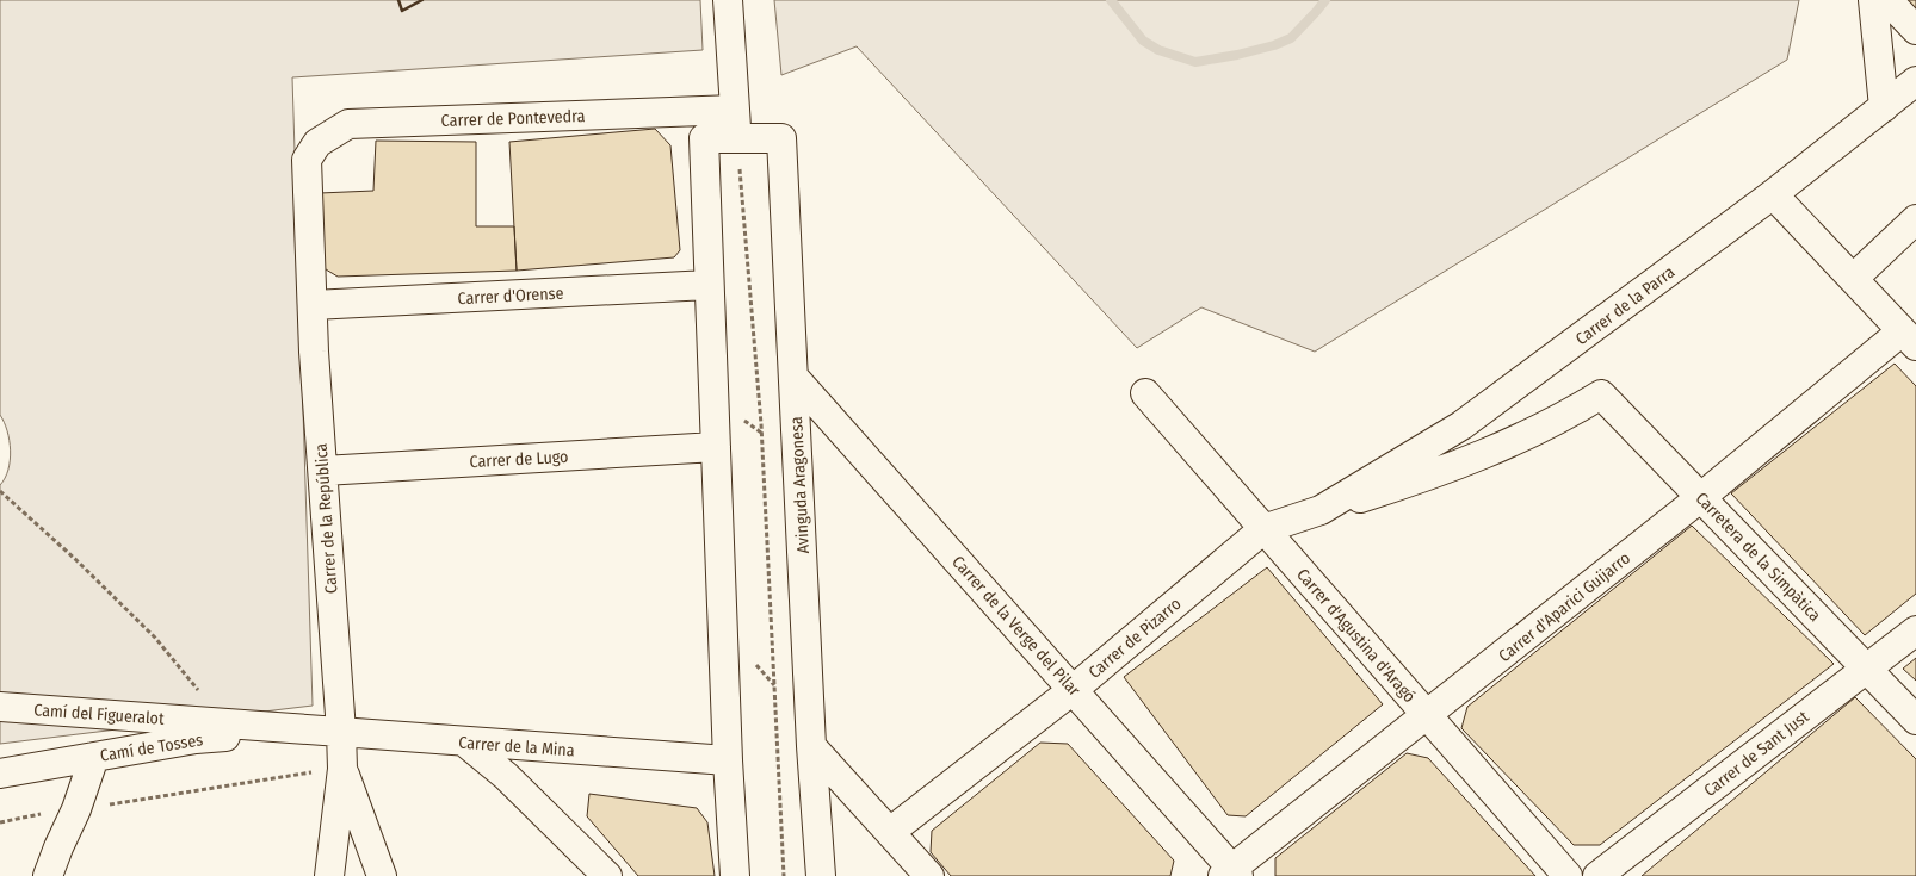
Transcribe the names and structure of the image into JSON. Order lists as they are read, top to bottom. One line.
{"streets":{"street":["Carrer de Pontevedra","Carrer d'Orense","Carrer de la Parra","Carrer de Lugo","Avinguda Aragonesa","Carrer de la República","Carretera de la Simpàtica","Carrer d'Aparici Guijarro","Carrer de la Verge del Pilar","Carrer d'Agustina d'Aragó","Carrer de Pizarro","Camí del Figueralot","Carrer de la Mina","Camí de Tosses","Carrer de Sant Just"]},"crossings":[["Carrer de Pontevedra","Carrer de la República"],["Carrer d'Orense","Avinguda Aragonesa"],["Carrer d'Orense","Carrer de la República"],["Carrer de la Parra","Carretera de la Simpàtica"],["Carrer de la Parra","Carrer d'Agustina d'Aragó"],["Carrer de la Parra","Carrer de Pizarro"],["Carrer de Lugo","Avinguda Aragonesa"],["Carrer de Lugo","Carrer de la República"],["Avinguda Aragonesa","Carrer de la Verge del Pilar"],["Avinguda Aragonesa","Carrer de la Mina"],["Carrer de la República","Carrer de la Mina"],["Carretera de la Simpàtica","Carrer d'Aparici Guijarro"],["Carretera de la Simpàtica","Carrer de Sant Just"],["Carrer d'Aparici Guijarro","Carrer de la Verge del Pilar"],["Carrer d'Aparici Guijarro","Carrer d'Agustina d'Aragó"],["Carrer de la Verge del Pilar","Carrer de Pizarro"],["Carrer d'Agustina d'Aragó","Carrer de Pizarro"],["Camí del Figueralot","Carrer de la Mina"],["Camí del Figueralot","Camí de Tosses"],["Carrer de la Mina","Camí de Tosses"]]}
